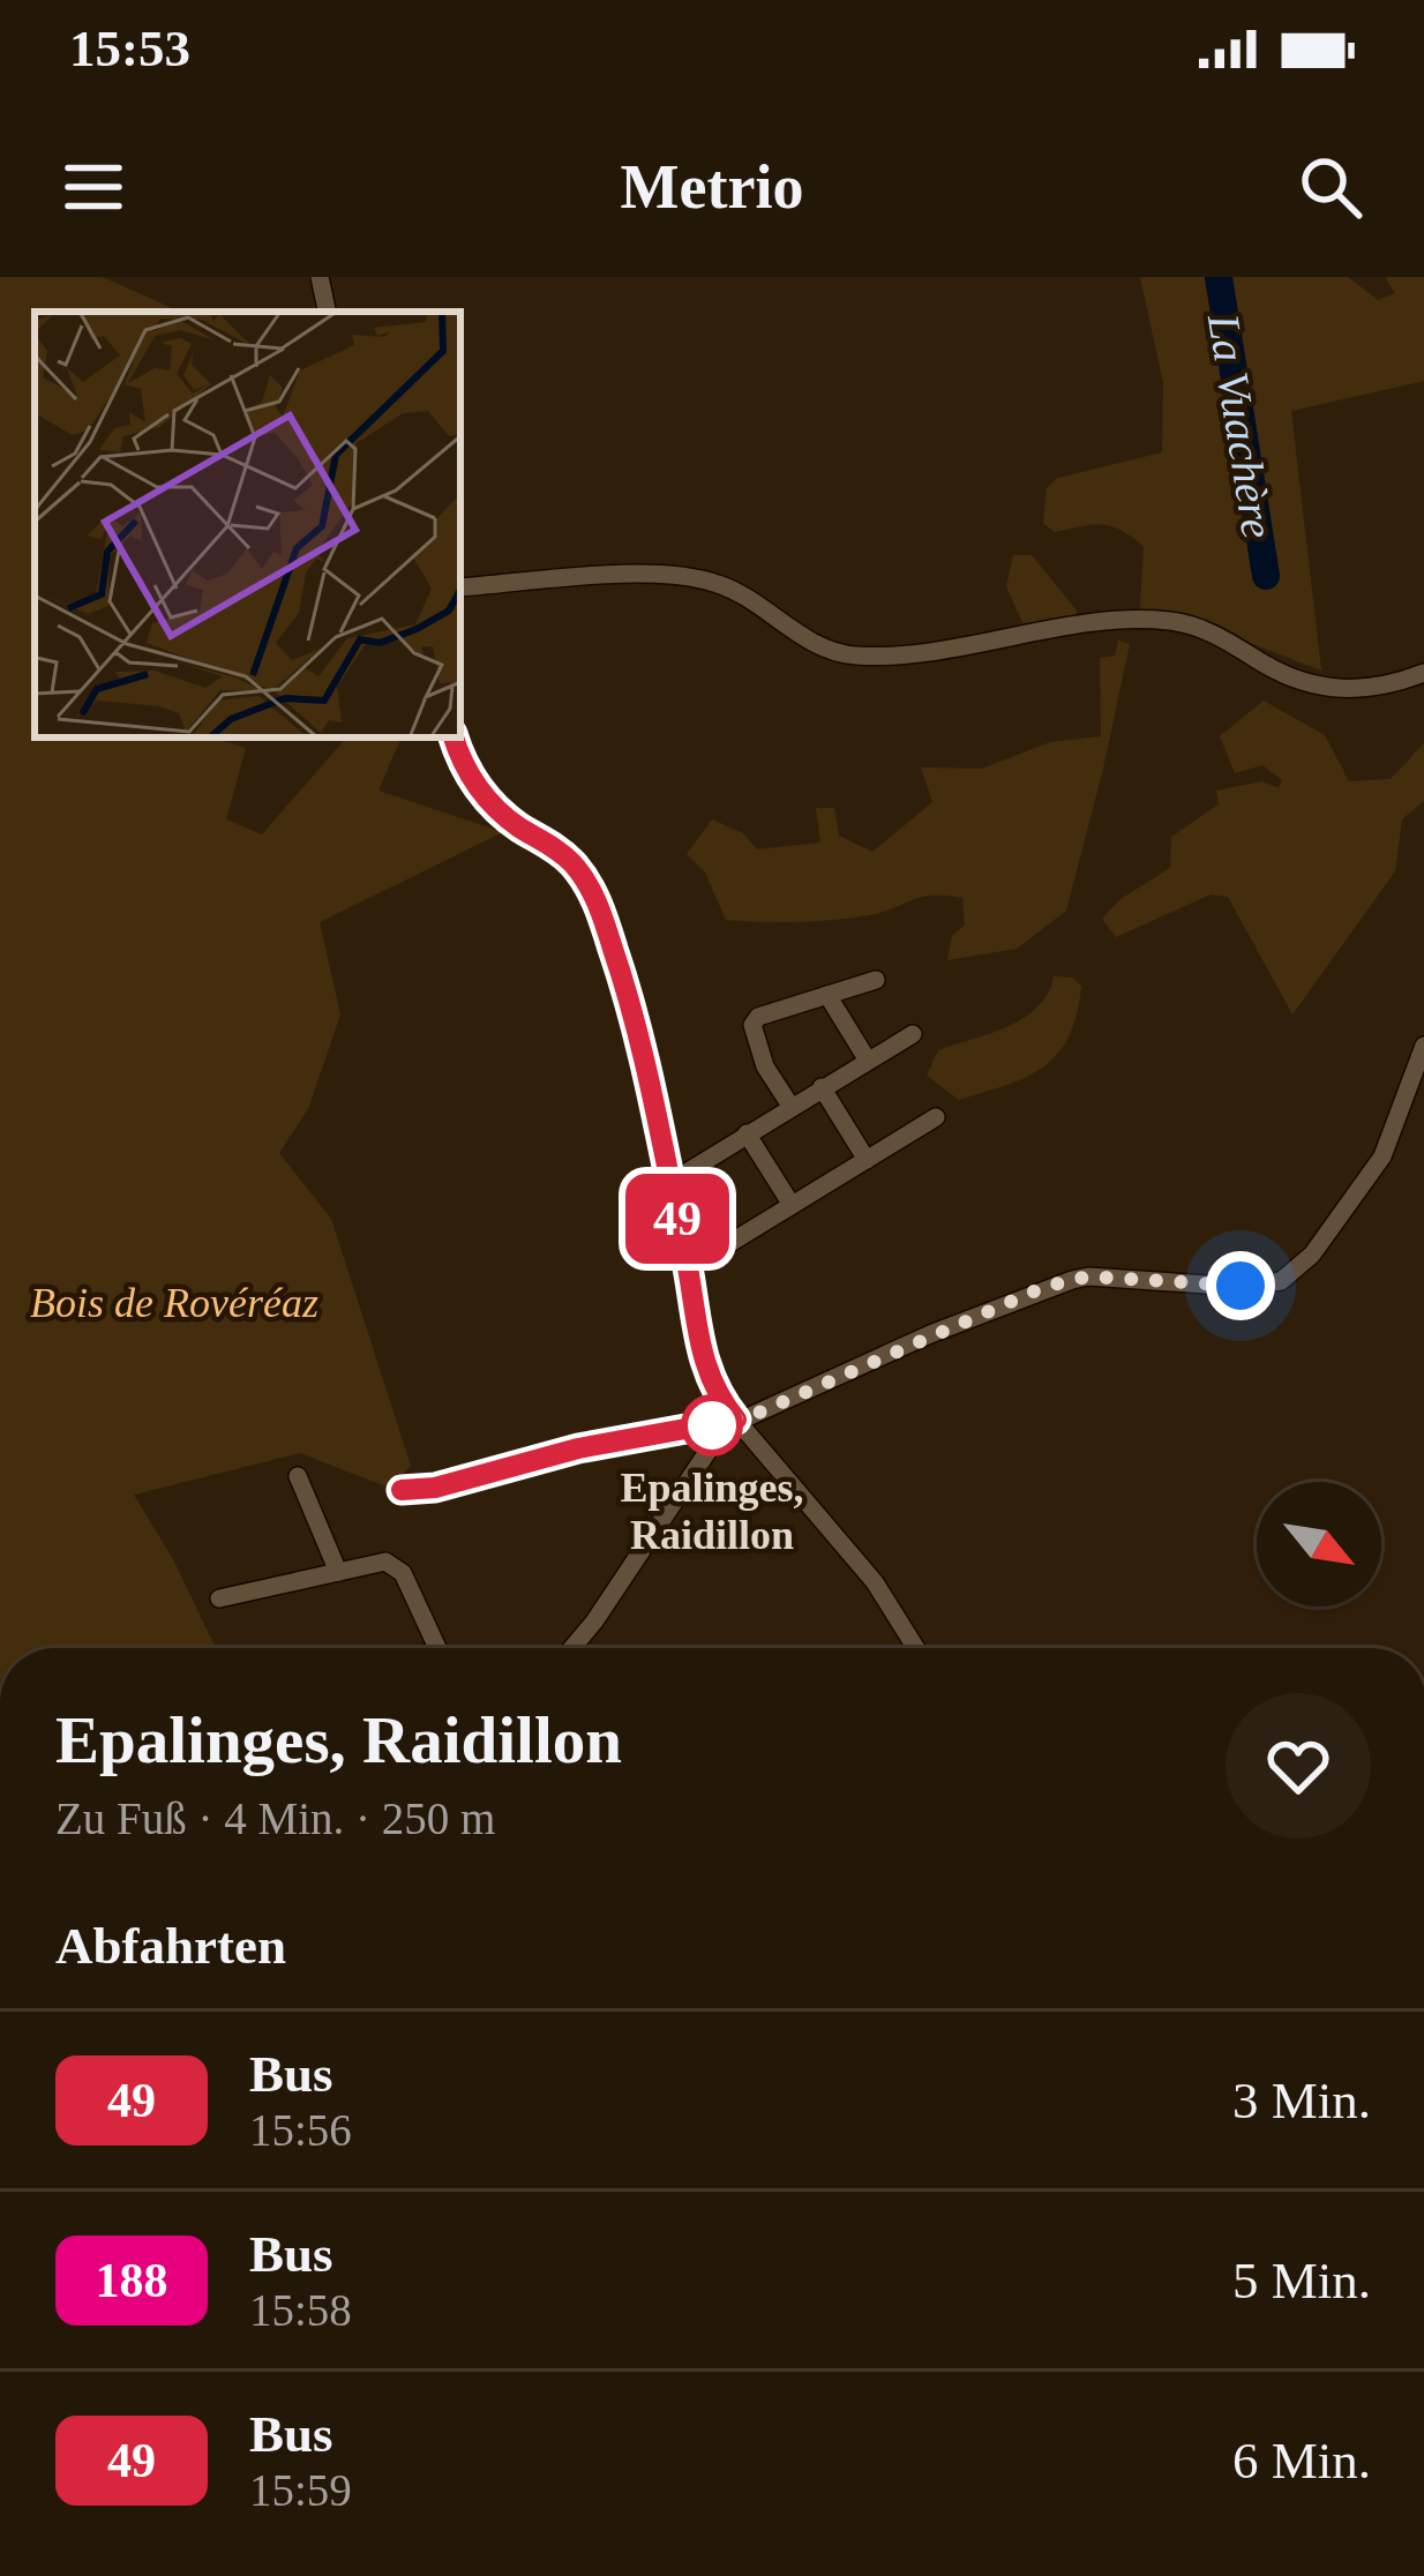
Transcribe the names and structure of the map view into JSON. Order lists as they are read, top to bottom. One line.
{"water":["La Vuachère"],"parks":["Bois de Rovéréaz"],"places":["Epalinges, Raidillon"],"lines":["bus line 49"],"north":"bottom right","page":{"status":"15:53","header":"Metrio","on_map":"49","heading":[["Epalinges, Raidillon","Zu Fuß · 4 Min. · 250 m"],"Abfahrten"],"list":[{"mark":"49","name":"Bus","note":"15:56","value":"3 Min."},{"mark":"188","name":"Bus","note":"15:58","value":"5 Min."},{"mark":"49","name":"Bus","note":"15:59","value":"6 Min."}]}}
